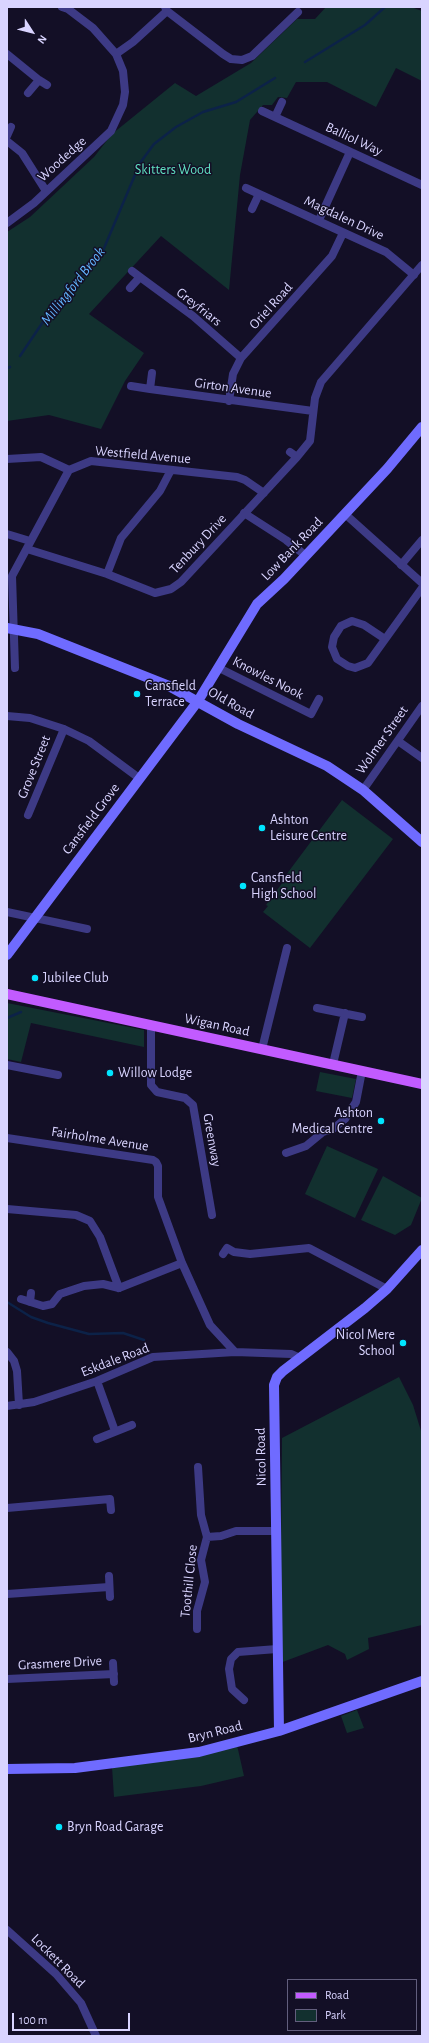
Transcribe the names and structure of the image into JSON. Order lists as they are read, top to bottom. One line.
{"streets":{"main road":["Wigan Road"],"street":["Balliol Way","Woodedge","Magdalen Drive","Oriel Road","Greyfriars","Girton Avenue","Westfield Avenue","Tenbury Drive","Low Bank Road","Knowles Nook","Old Road","Wolmer Street","Grove Street","Cansfield Grove","Fairholme Avenue","Greenway","Eskdale Road","Nicol Road","Toothill Close","Grasmere Drive","Bryn Road","Lockett Road"]},"crossings":[["Magdalen Drive","Oriel Road"],["Magdalen Drive","Tenbury Drive"],["Oriel Road","Greyfriars"],["Oriel Road","Girton Avenue"],["Girton Avenue","Tenbury Drive"],["Westfield Avenue","Tenbury Drive"],["Low Bank Road","Knowles Nook"],["Low Bank Road","Old Road"],["Low Bank Road","Cansfield Grove"],["Old Road","Wolmer Street"],["Old Road","Cansfield Grove"],["Wigan Road","Greenway"],["Fairholme Avenue","Eskdale Road"],["Eskdale Road","Nicol Road"],["Nicol Road","Toothill Close"],["Nicol Road","Bryn Road"]],"water":["Millingford Brook"],"parks":["Skitters Wood"],"places":["Cansfield Terrace","Ashton Leisure Centre","Cansfield High School","Jubilee Club","Willow Lodge","Ashton Medical Centre","Nicol Mere School","Bryn Road Garage"],"legend":["Road","Park"],"scale_bar":"100 m","north":"bottom right"}
